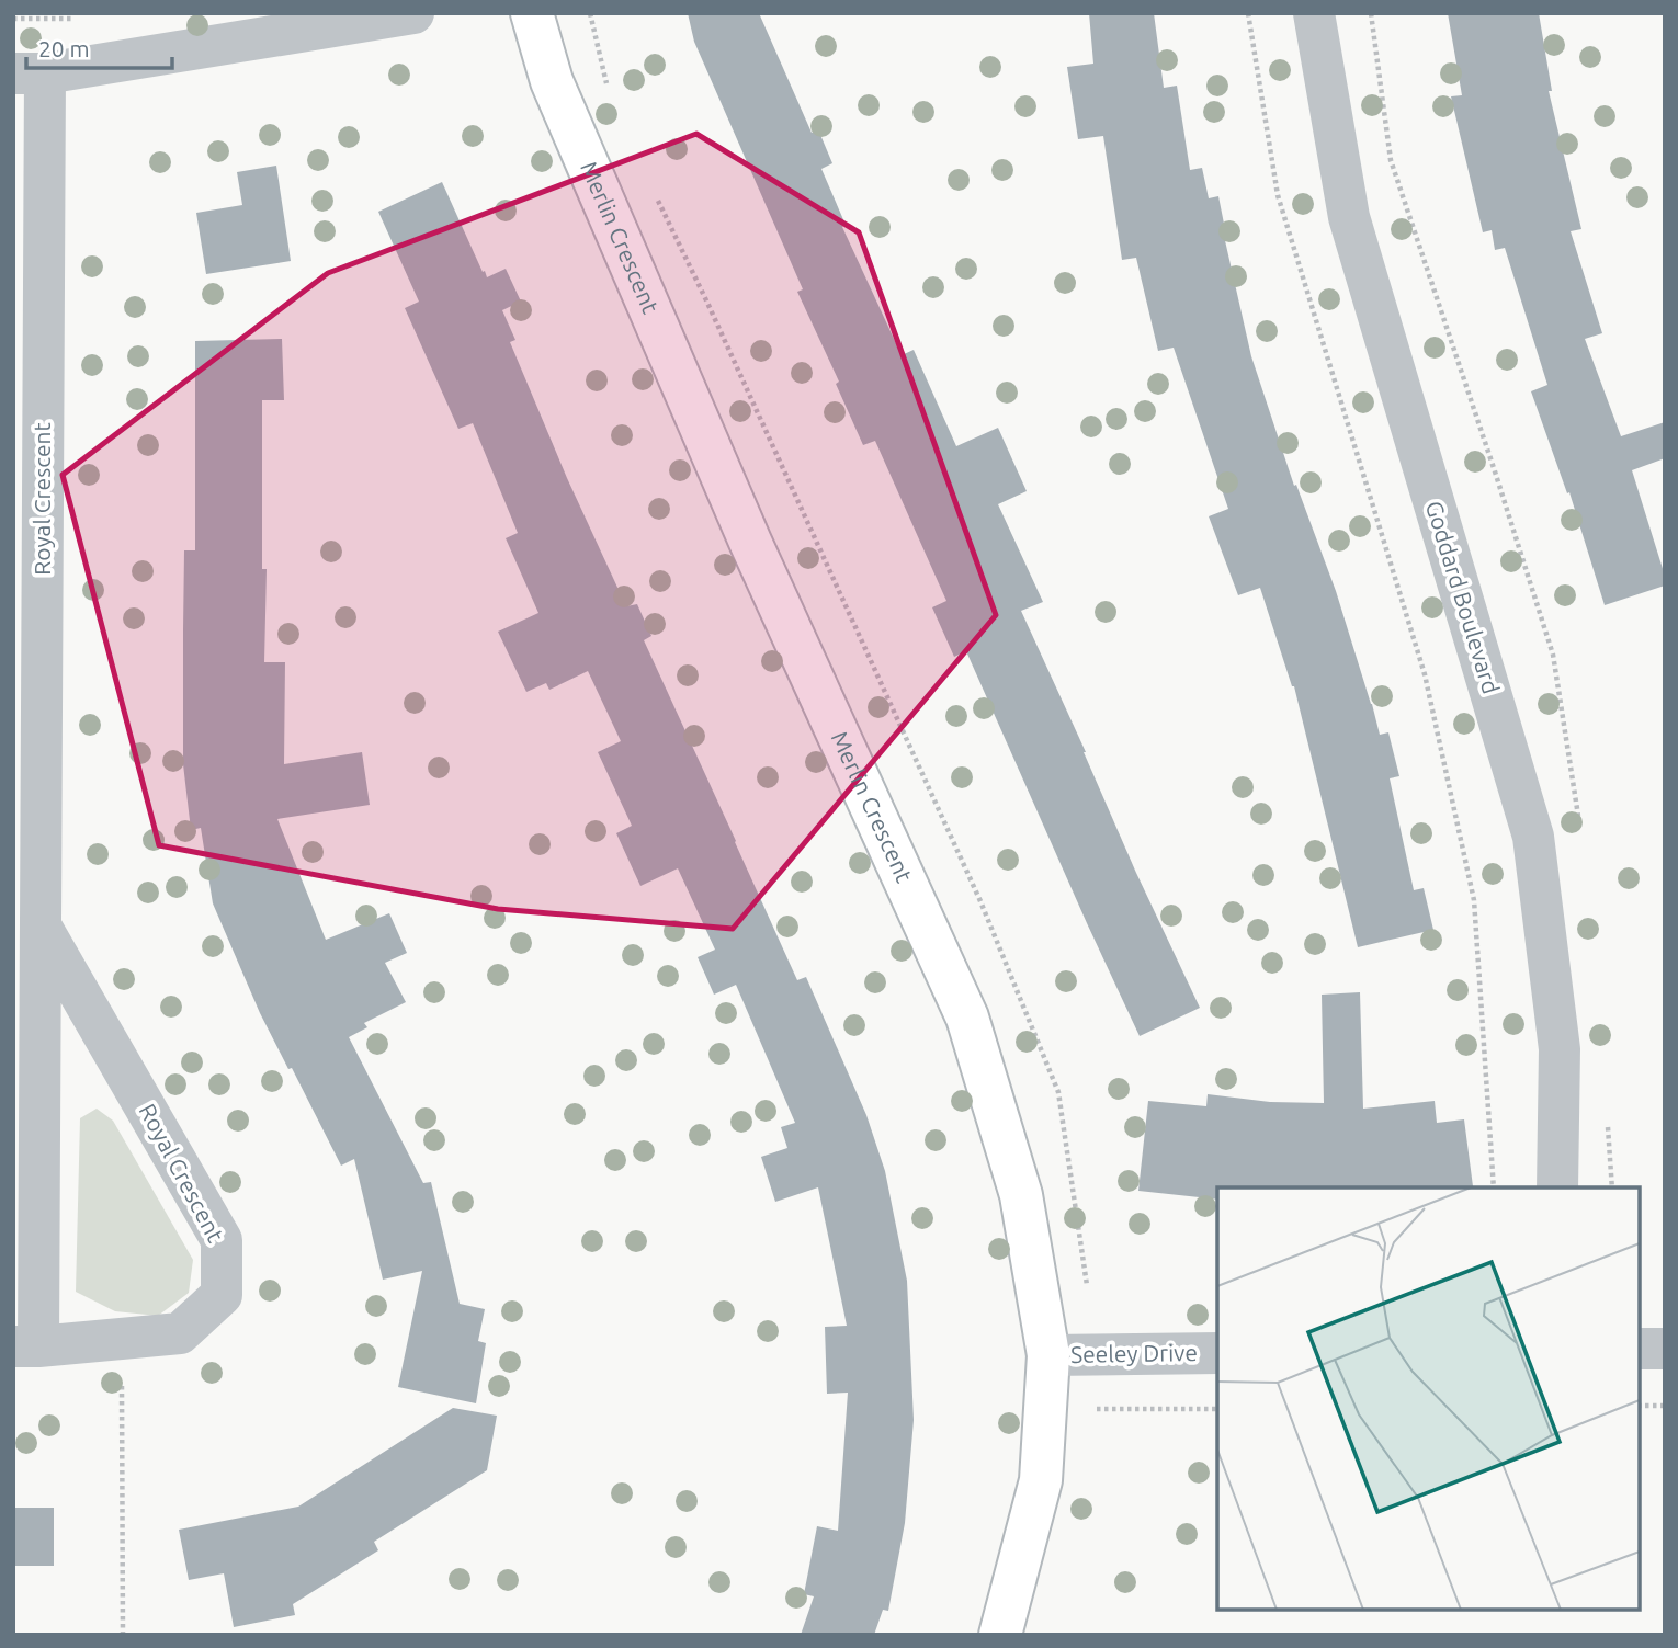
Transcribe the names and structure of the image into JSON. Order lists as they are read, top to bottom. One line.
{"streets":{"street":["Merlin Crescent","Royal Crescent","Goddard Boulevard","Seeley Drive"]},"crossings":[["Merlin Crescent","Seeley Drive"]],"scale_bar":"20 m"}
